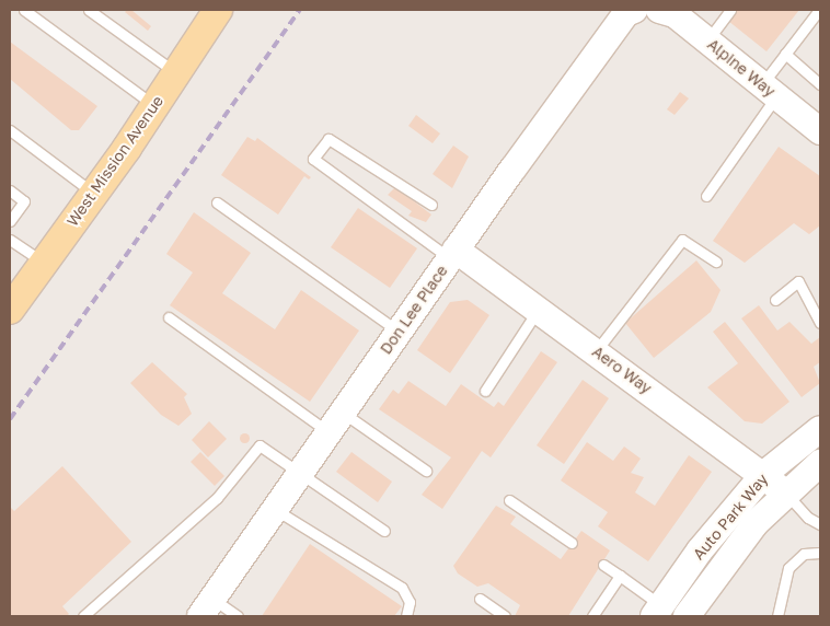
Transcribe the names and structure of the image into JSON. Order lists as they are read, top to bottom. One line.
{"streets":{"main road":["West Mission Avenue"],"street":["Alpine Way","Don Lee Place","Aero Way","Auto Park Way"]},"crossings":[["Don Lee Place","Aero Way"],["Aero Way","Auto Park Way"]]}
